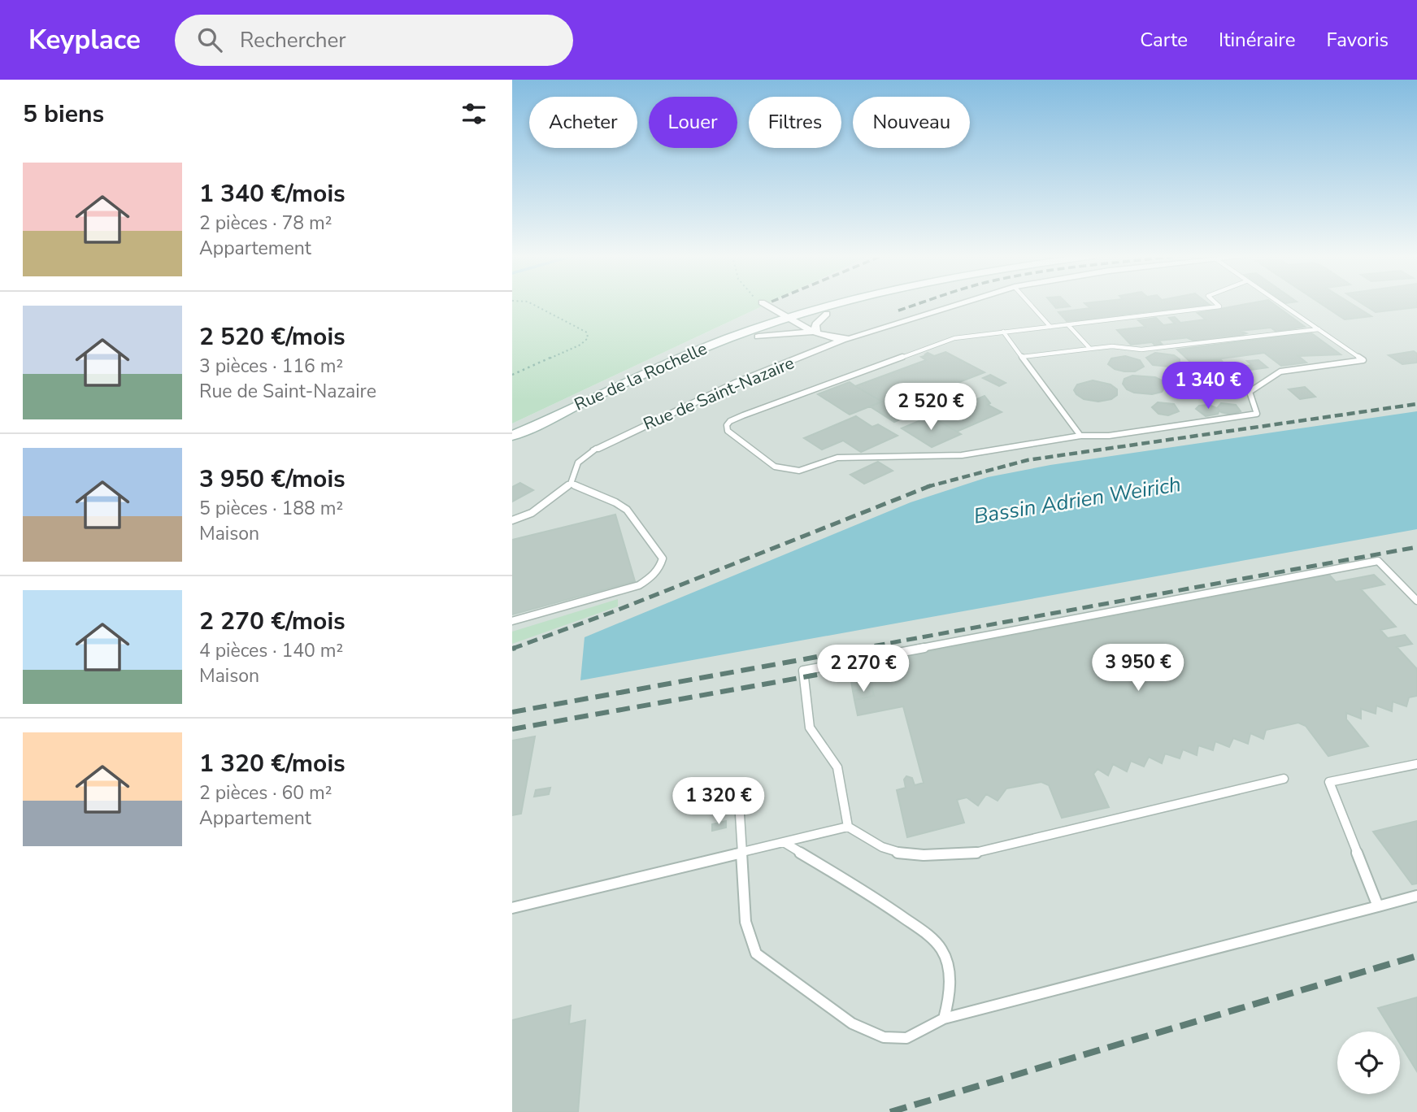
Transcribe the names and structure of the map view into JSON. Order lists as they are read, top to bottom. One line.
{"streets":{"main road":["Rue de la Rochelle"],"street":["Rue de Saint-Nazaire"]},"crossings":[["Rue de la Rochelle","Rue de Saint-Nazaire"]],"water":["Bassin Adrien Weirich"],"page":{"header":"Keyplace","search":"Rechercher","nav":["Carte","Itinéraire","Favoris"],"heading":"5 biens","chip":["Acheter","Louer","Filtres","Nouveau"],"list":[{"name":"1 340 €/mois","note":"2 pièces · 78 m² · Appartement"},{"name":"2 520 €/mois","note":"3 pièces · 116 m² · Rue de Saint-Nazaire"},{"name":"3 950 €/mois","note":"5 pièces · 188 m² · Maison"},{"name":"2 270 €/mois","note":"4 pièces · 140 m² · Maison"},{"name":"1 320 €/mois","note":"2 pièces · 60 m² · Appartement"}],"price":["1 340 €","2 520 €","3 950 €","2 270 €","1 320 €"]}}
